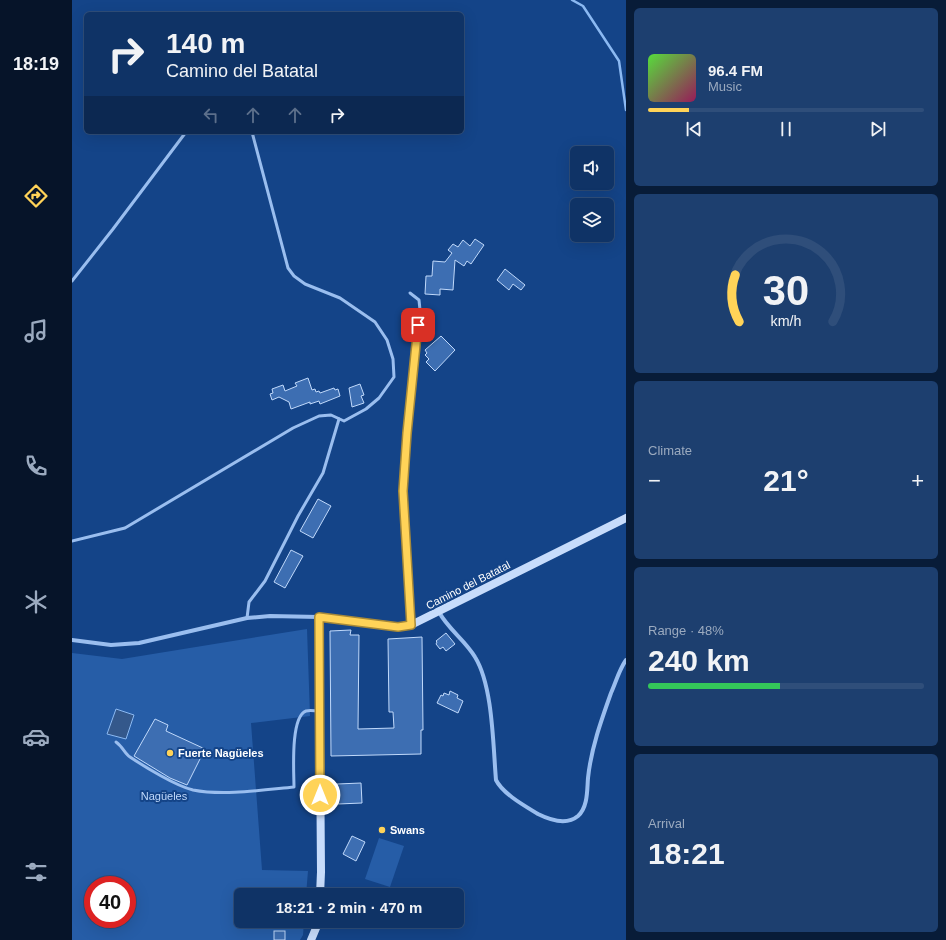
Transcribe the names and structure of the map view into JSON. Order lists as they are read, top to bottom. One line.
{"streets":{"street":["Camino del Batatal"]},"parks":["Nagüeles"],"places":["Fuerte Nagüeles","Swans"],"page":{"tabs":"18:19","turn":["140 m","Camino del Batatal"],"song":["96.4 FM","Music"],"tile":["Climate",["Range · 48%","240 km"],["Arrival","18:21"]],"heat":["−","21°","+"],"limit":"40","trip":"18:21 · 2 min · 470 m","gauge":["30","km/h"]}}
